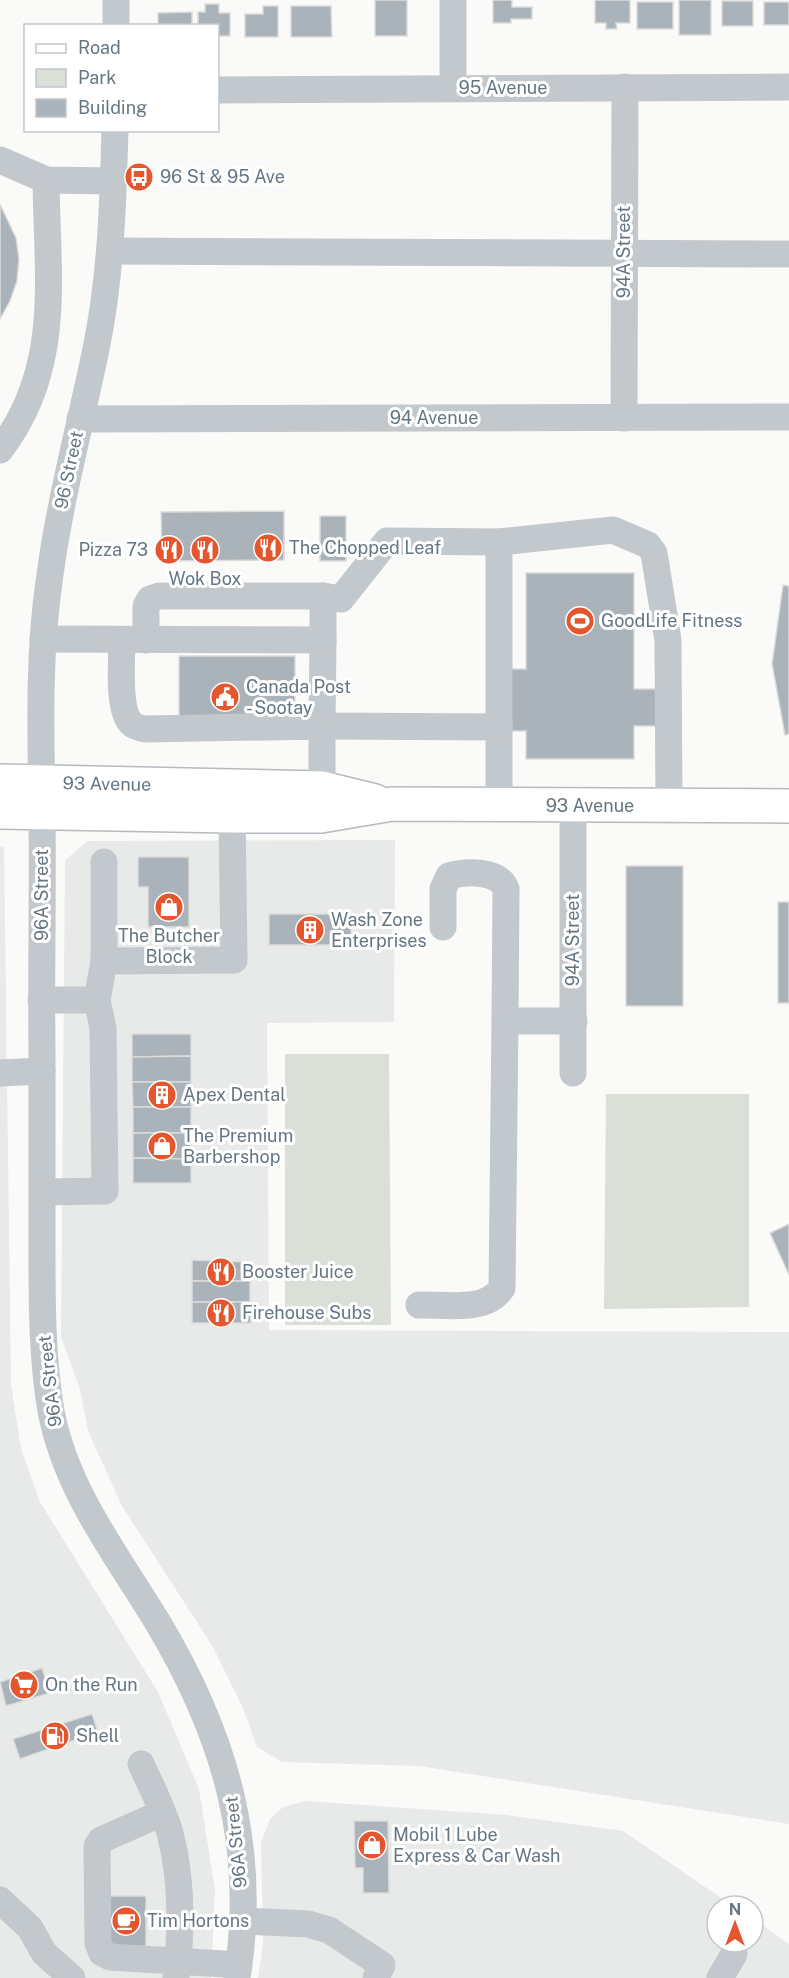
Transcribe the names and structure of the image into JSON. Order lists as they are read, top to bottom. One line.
{"streets":{"main road":["93 Avenue"],"street":["95 Avenue","94A Street","94 Avenue","96 Street","96A Street"]},"crossings":[["95 Avenue","94A Street"],["94A Street","94 Avenue"],["94A Street","93 Avenue"],["94 Avenue","96 Street"],["96 Street","93 Avenue"],["96 Street","96A Street"],["93 Avenue","96A Street"]],"places":{"bus stop":["96 St & 95 Ave"],"restaurant":["The Chopped Leaf","Pizza 73","Wok Box","Booster Juice","Firehouse Subs"],"sports":["GoodLife Fitness"],"public building":["Canada Post - Sootay"],"shop":["The Butcher Block","The Premium Barbershop","Mobil 1 Lube Express & Car Wash"],"building":["Wash Zone Enterprises","Apex Dental"],"supermarket":["On the Run"],"fuel station":["Shell"],"cafe":["Tim Hortons"]},"legend":["Road","Park","Building"],"north":"top"}
